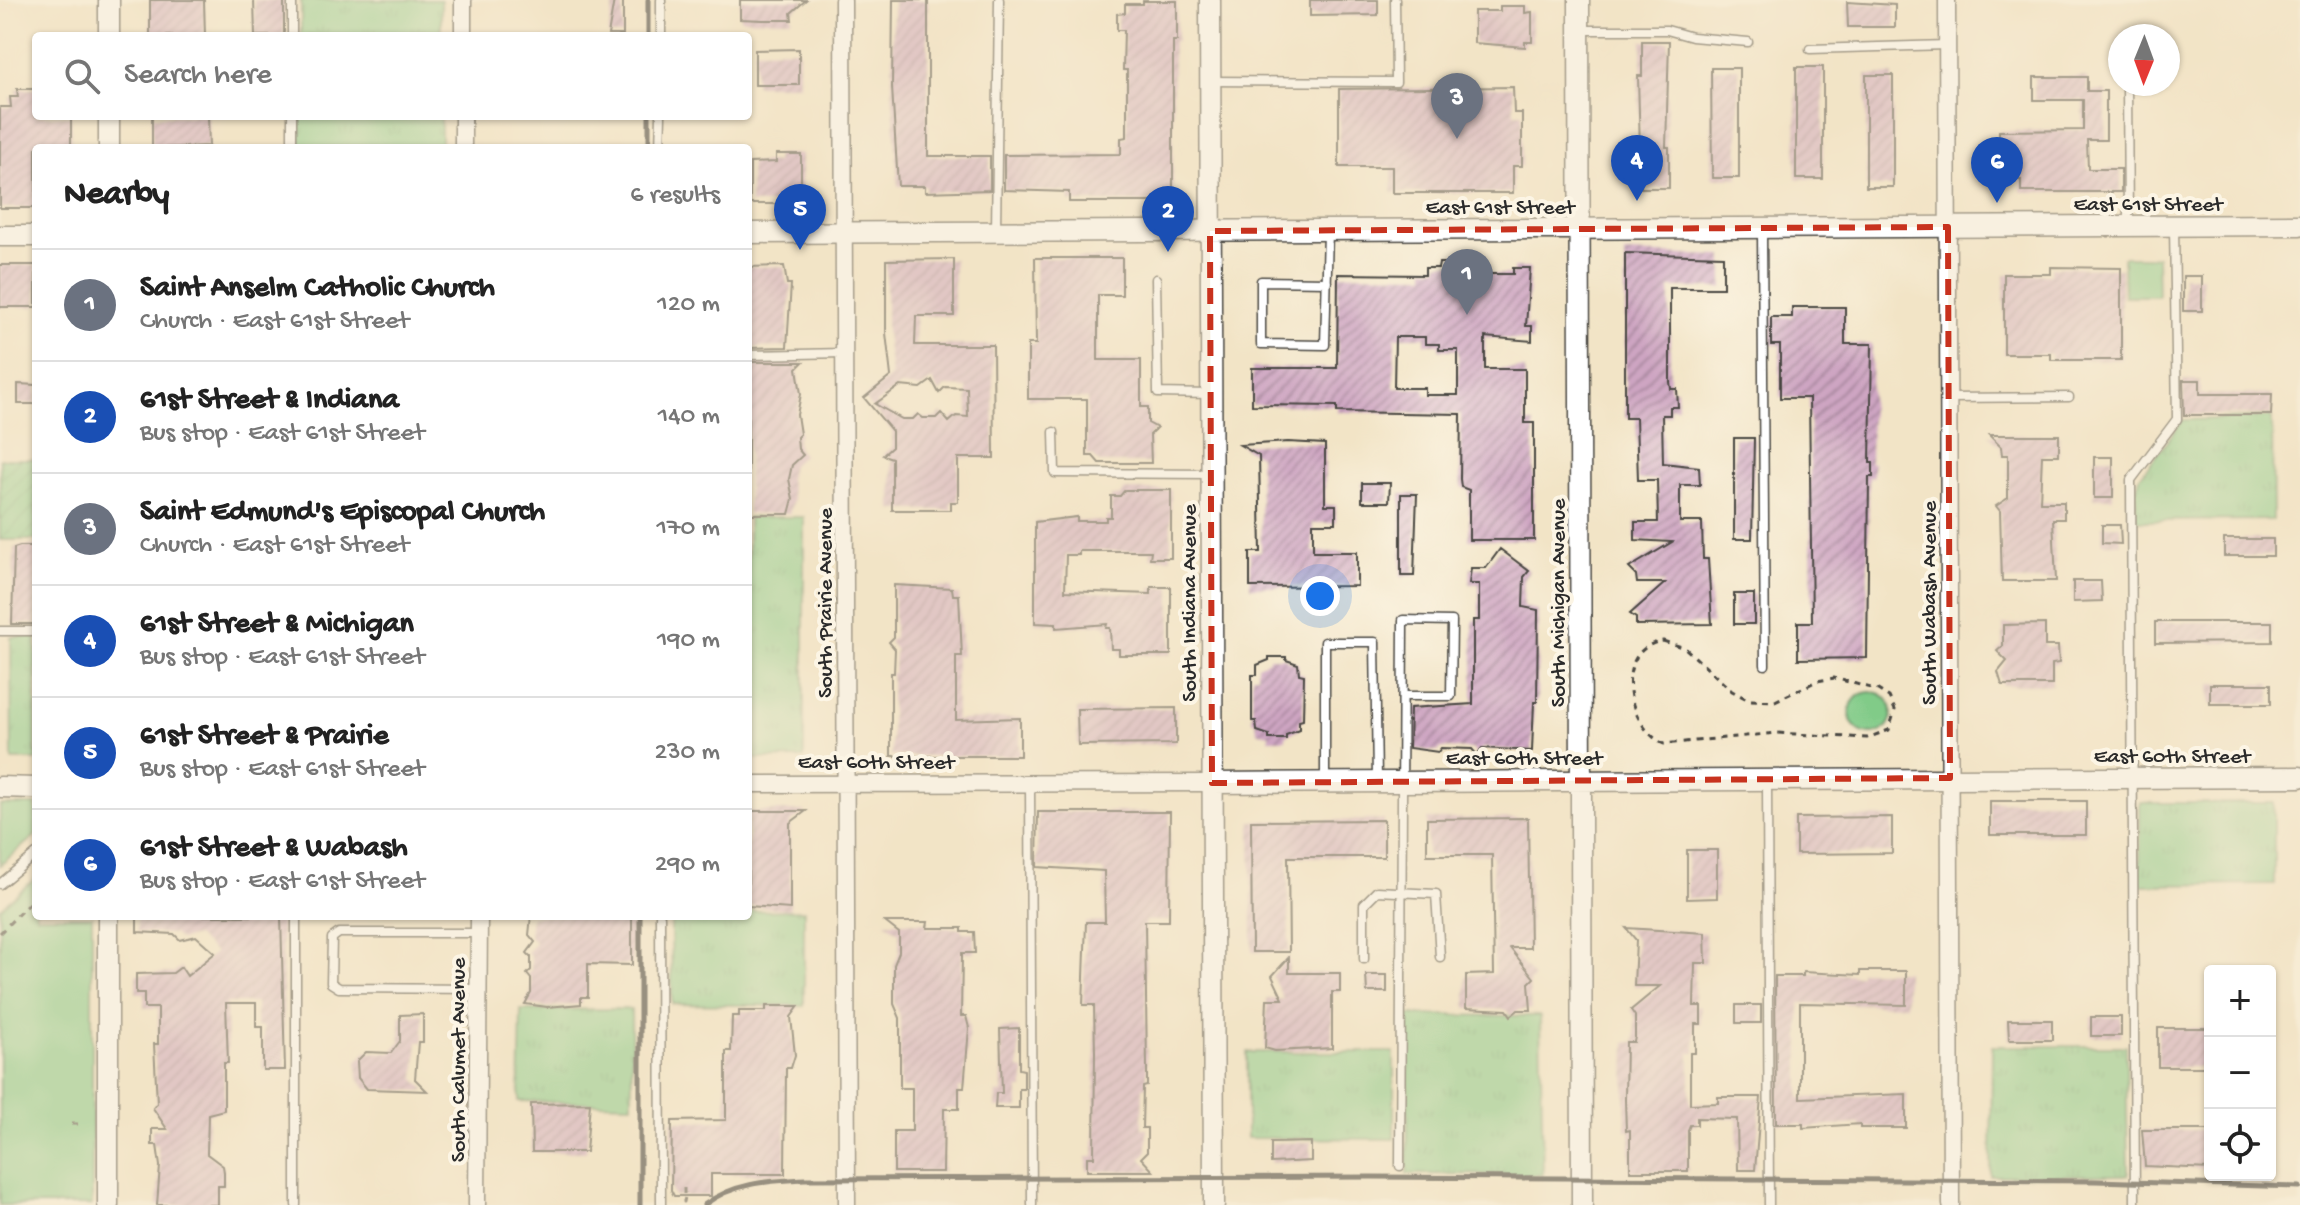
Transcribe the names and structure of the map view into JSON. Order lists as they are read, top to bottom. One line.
{"streets":{"street":["East 61st Street","South Prairie Avenue","South Indiana Avenue","South Michigan Avenue","South Wabash Avenue","East 60th Street","South Calumet Avenue"]},"crossings":[["East 61st Street","South Prairie Avenue"],["East 61st Street","South Indiana Avenue"],["East 61st Street","South Michigan Avenue"],["East 61st Street","South Wabash Avenue"],["South Prairie Avenue","East 60th Street"],["South Indiana Avenue","East 60th Street"],["South Michigan Avenue","East 60th Street"],["South Wabash Avenue","East 60th Street"]],"north":"bottom","page":{"search":"Search here","pins":["3","4","6","5","2","1"],"heading":["Nearby","6 results"],"list":[{"mark":"1","name":"Saint Anselm Catholic Church","note":"Church · East 61st Street","value":"120 m"},{"mark":"2","name":"61st Street & Indiana","note":"Bus stop · East 61st Street","value":"140 m"},{"mark":"3","name":"Saint Edmund's Episcopal Church","note":"Church · East 61st Street","value":"170 m"},{"mark":"4","name":"61st Street & Michigan","note":"Bus stop · East 61st Street","value":"190 m"},{"mark":"5","name":"61st Street & Prairie","note":"Bus stop · East 61st Street","value":"230 m"},{"mark":"6","name":"61st Street & Wabash","note":"Bus stop · East 61st Street","value":"290 m"}],"map_buttons":["+","−"]}}
